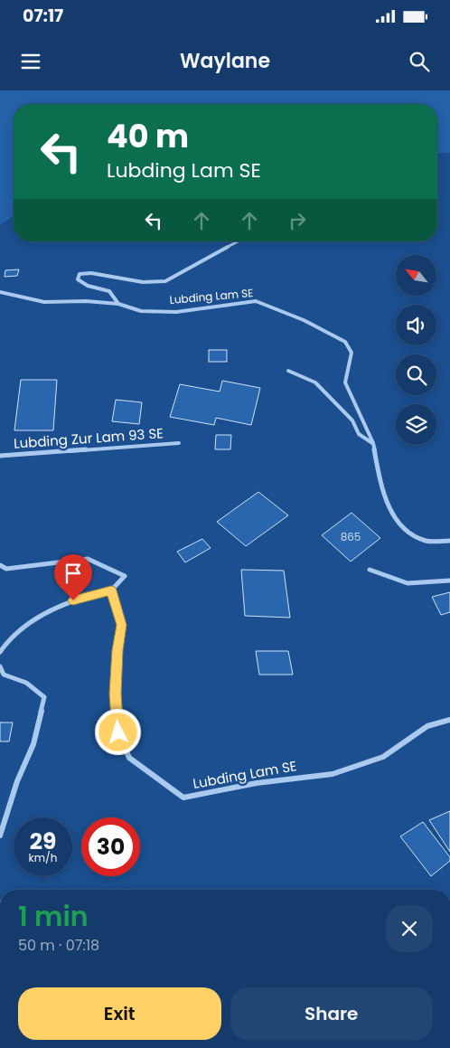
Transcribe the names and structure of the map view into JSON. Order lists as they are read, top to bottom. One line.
{"streets":{"street":["Lubding Lam SE","Lubding Zur Lam 93 SE"]},"house_numbers":["865"],"north":"top left","page":{"status":"07:17","header":"Waylane","turn":["40 m","Lubding Lam SE"],"speed":"29 km/h","limit":"30","heading":["1 min","50 m · 07:18"],"buttons":["Exit","Share"]}}
